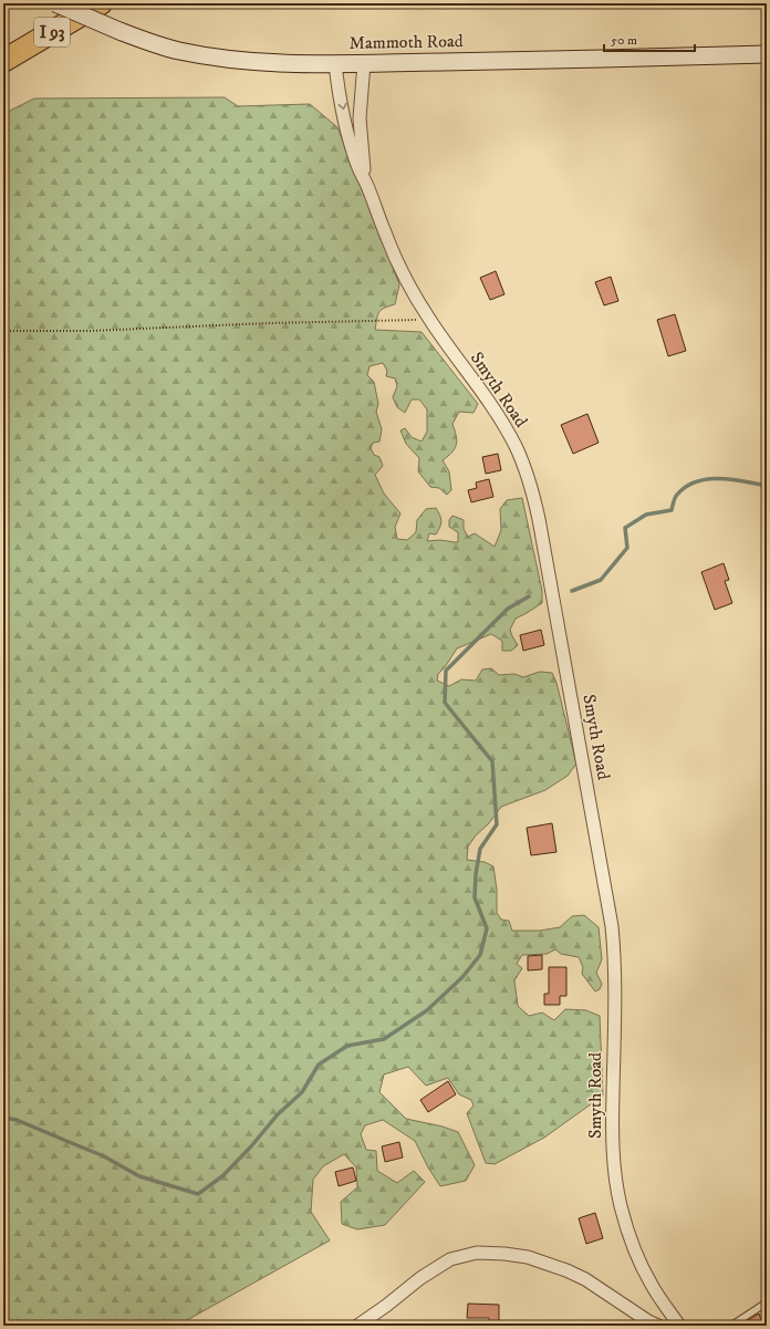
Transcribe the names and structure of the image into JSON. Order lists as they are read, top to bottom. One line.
{"streets":{"highway":["I 93"],"main road":["Mammoth Road"],"street":["Smyth Road"]},"crossings":[["Mammoth Road","Smyth Road"]],"scale_bar":"50 m"}
